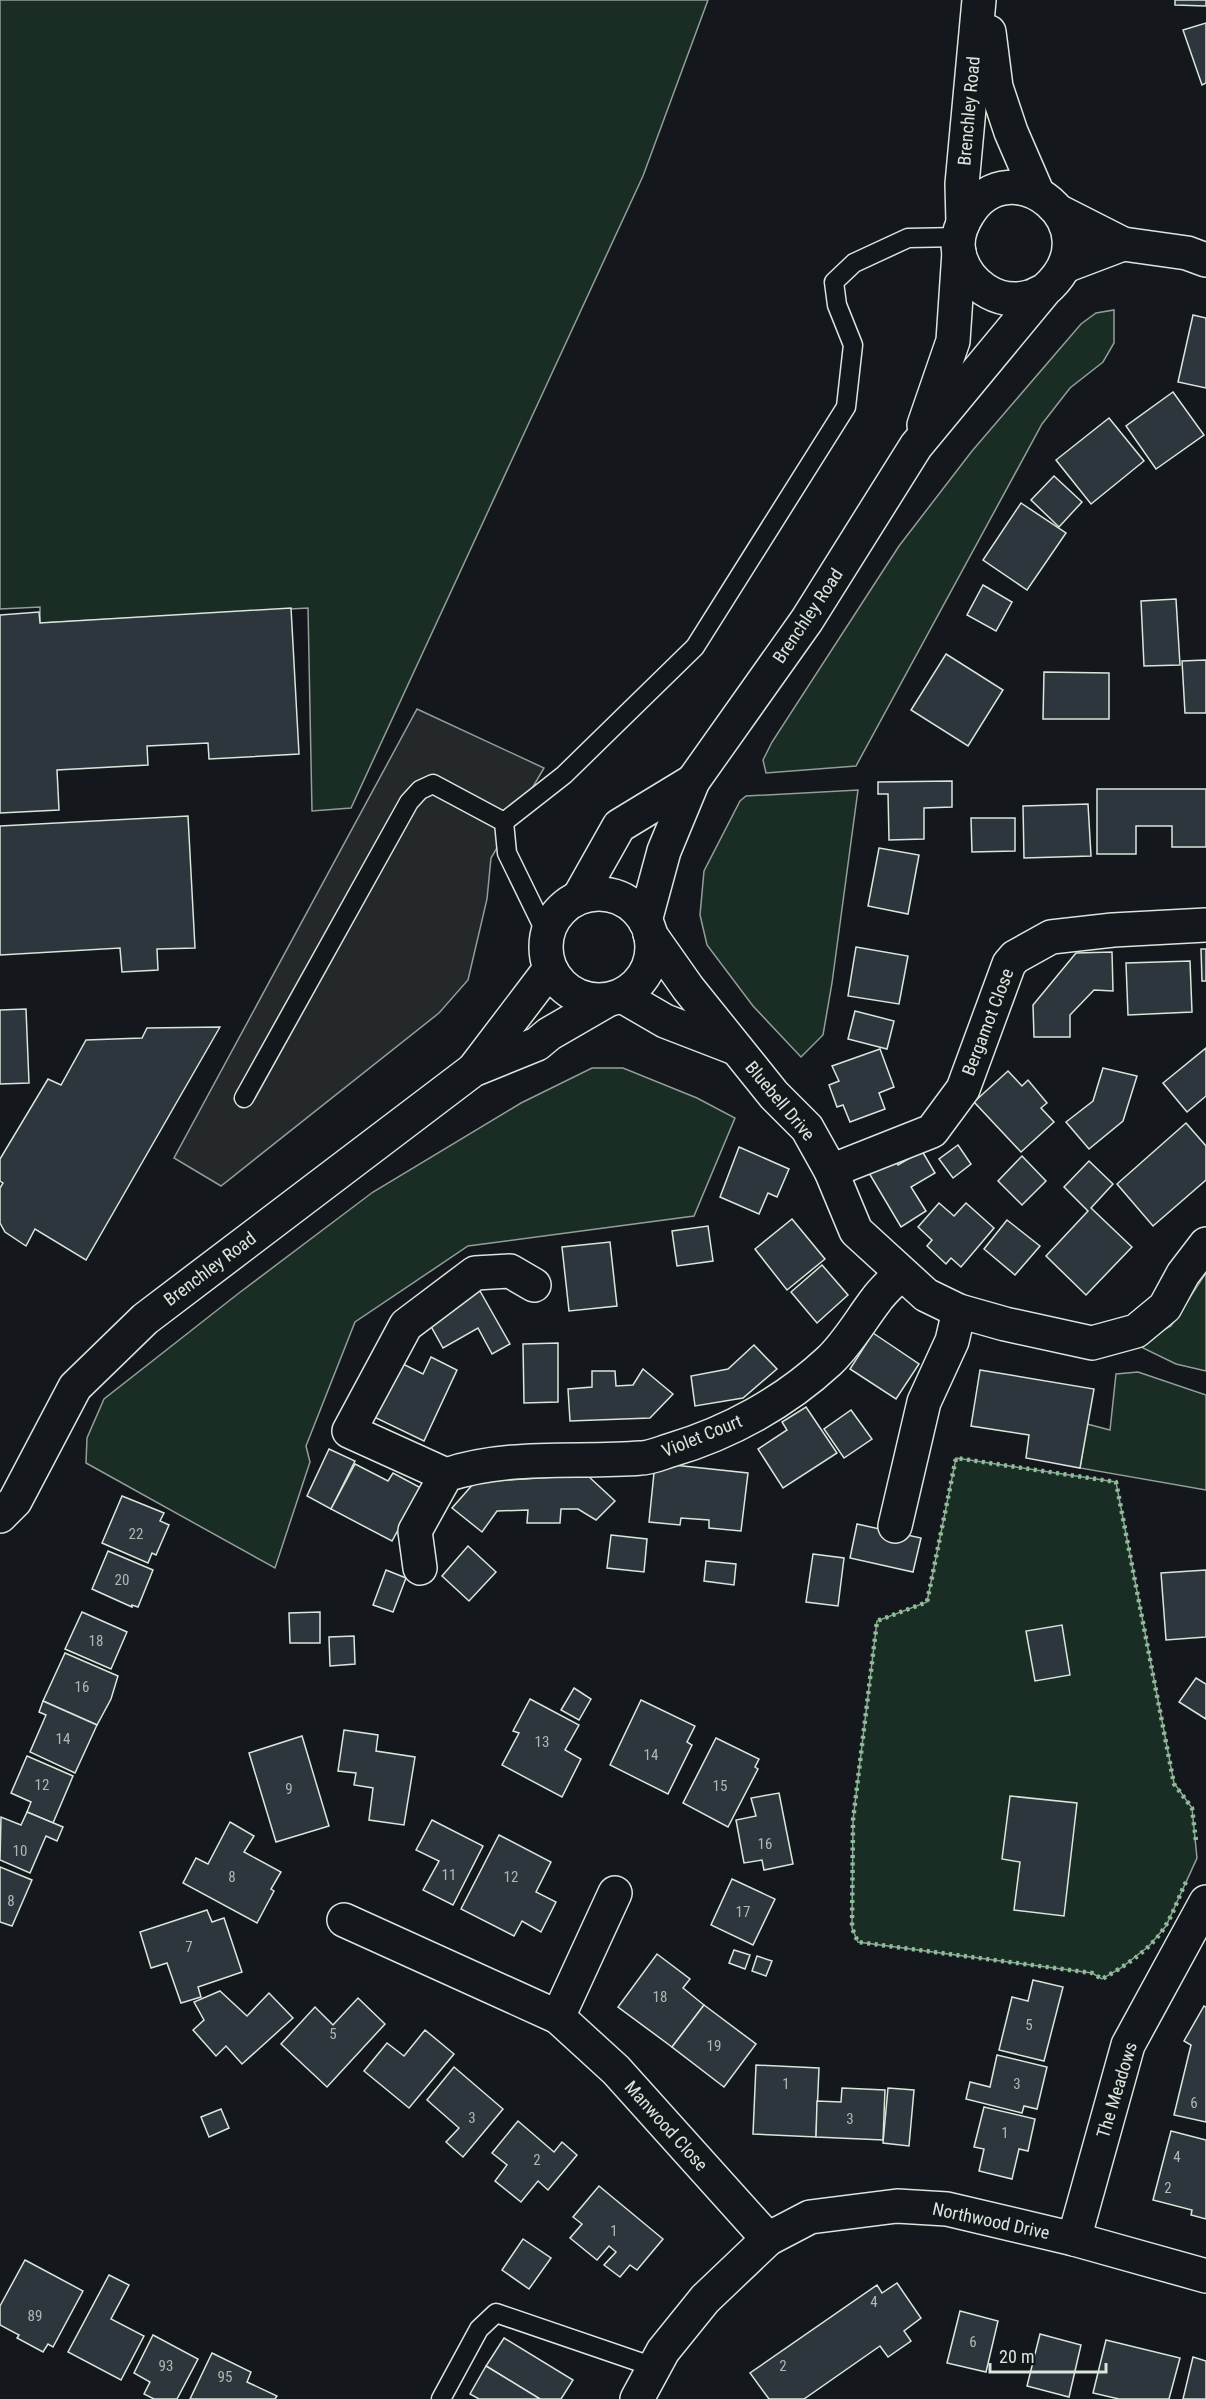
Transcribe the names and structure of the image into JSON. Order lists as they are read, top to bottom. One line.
{"streets":{"street":["Brenchley Road","Bergamot Close","Bluebell Drive","Violet Court","The Meadows","Manwood Close","Northwood Drive"]},"crossings":[["Brenchley Road","Bluebell Drive"],["Bergamot Close","Bluebell Drive"],["Bluebell Drive","Violet Court"],["The Meadows","Northwood Drive"],["Manwood Close","Northwood Drive"]],"house_numbers":["22","20","18","16","14","13","14","12","15","9","16","10","11","8","12","8","17","7","18","5","5","19","1","3","6","3","3","1","4","2","2","1","4","89","6","93","2","95"],"scale_bar":"20 m"}
